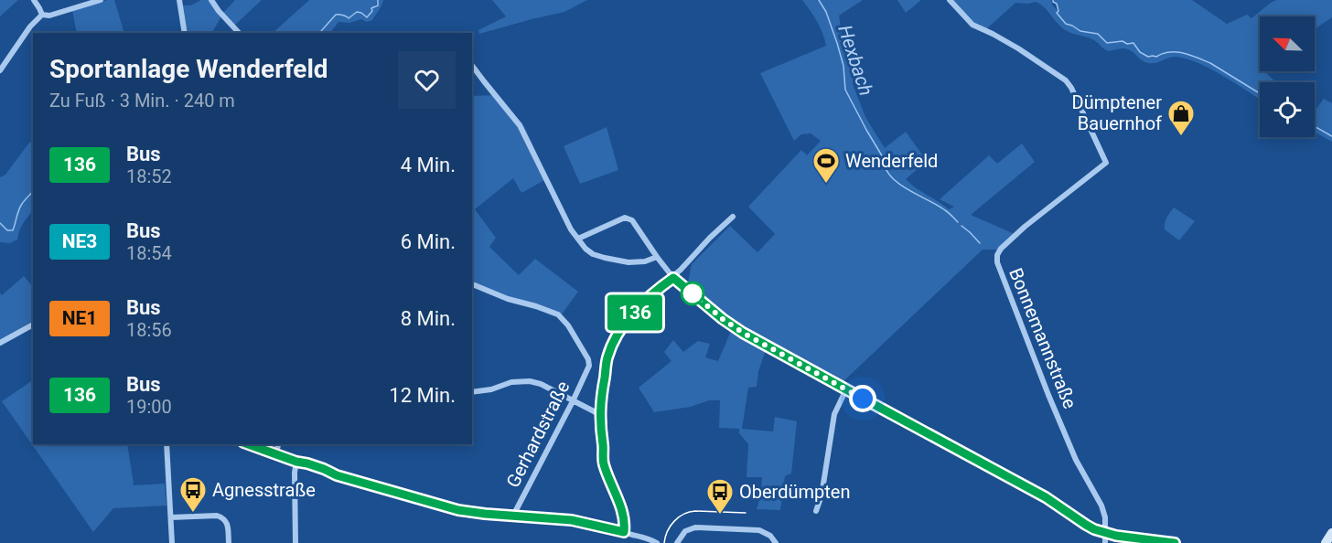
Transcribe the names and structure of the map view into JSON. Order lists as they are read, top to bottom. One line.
{"streets":{"street":["Bonnemannstraße","Gerhardstraße"]},"water":["Hexbach"],"places":{"shop":["Dümptener Bauernhof"],"sports":["Wenderfeld"],"bus stop":["Agnesstraße","Oberdümpten"]},"lines":["bus line 136"],"north":"top left","page":{"on_map":"136","heading":["Sportanlage Wenderfeld","Zu Fuß · 3 Min. · 240 m"],"list":[{"mark":"136","name":"Bus","note":"18:52","value":"4 Min."},{"mark":"NE3","name":"Bus","note":"18:54","value":"6 Min."},{"mark":"NE1","name":"Bus","note":"18:56","value":"8 Min."},{"mark":"136","name":"Bus","note":"19:00","value":"12 Min."}]}}
